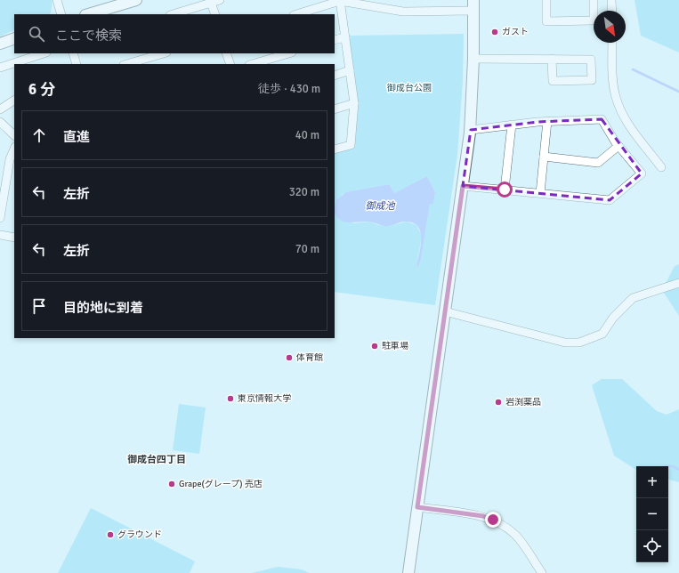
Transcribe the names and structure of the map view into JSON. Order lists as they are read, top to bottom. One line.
{"districts":["御成台四丁目"],"water":["御成池"],"parks":["御成台公園"],"places":["ガスト","駐車場","体育館","東京情報大学","岩渕薬品","Grape(グレープ) 売店","グラウンド"],"north":"bottom right","page":{"search":"ここで検索","heading":["6 分","徒歩 · 430 m"],"list":[["直進","40 m"],["左折","320 m"],["左折","70 m"],"目的地に到着"],"map_buttons":["+","−"]}}
